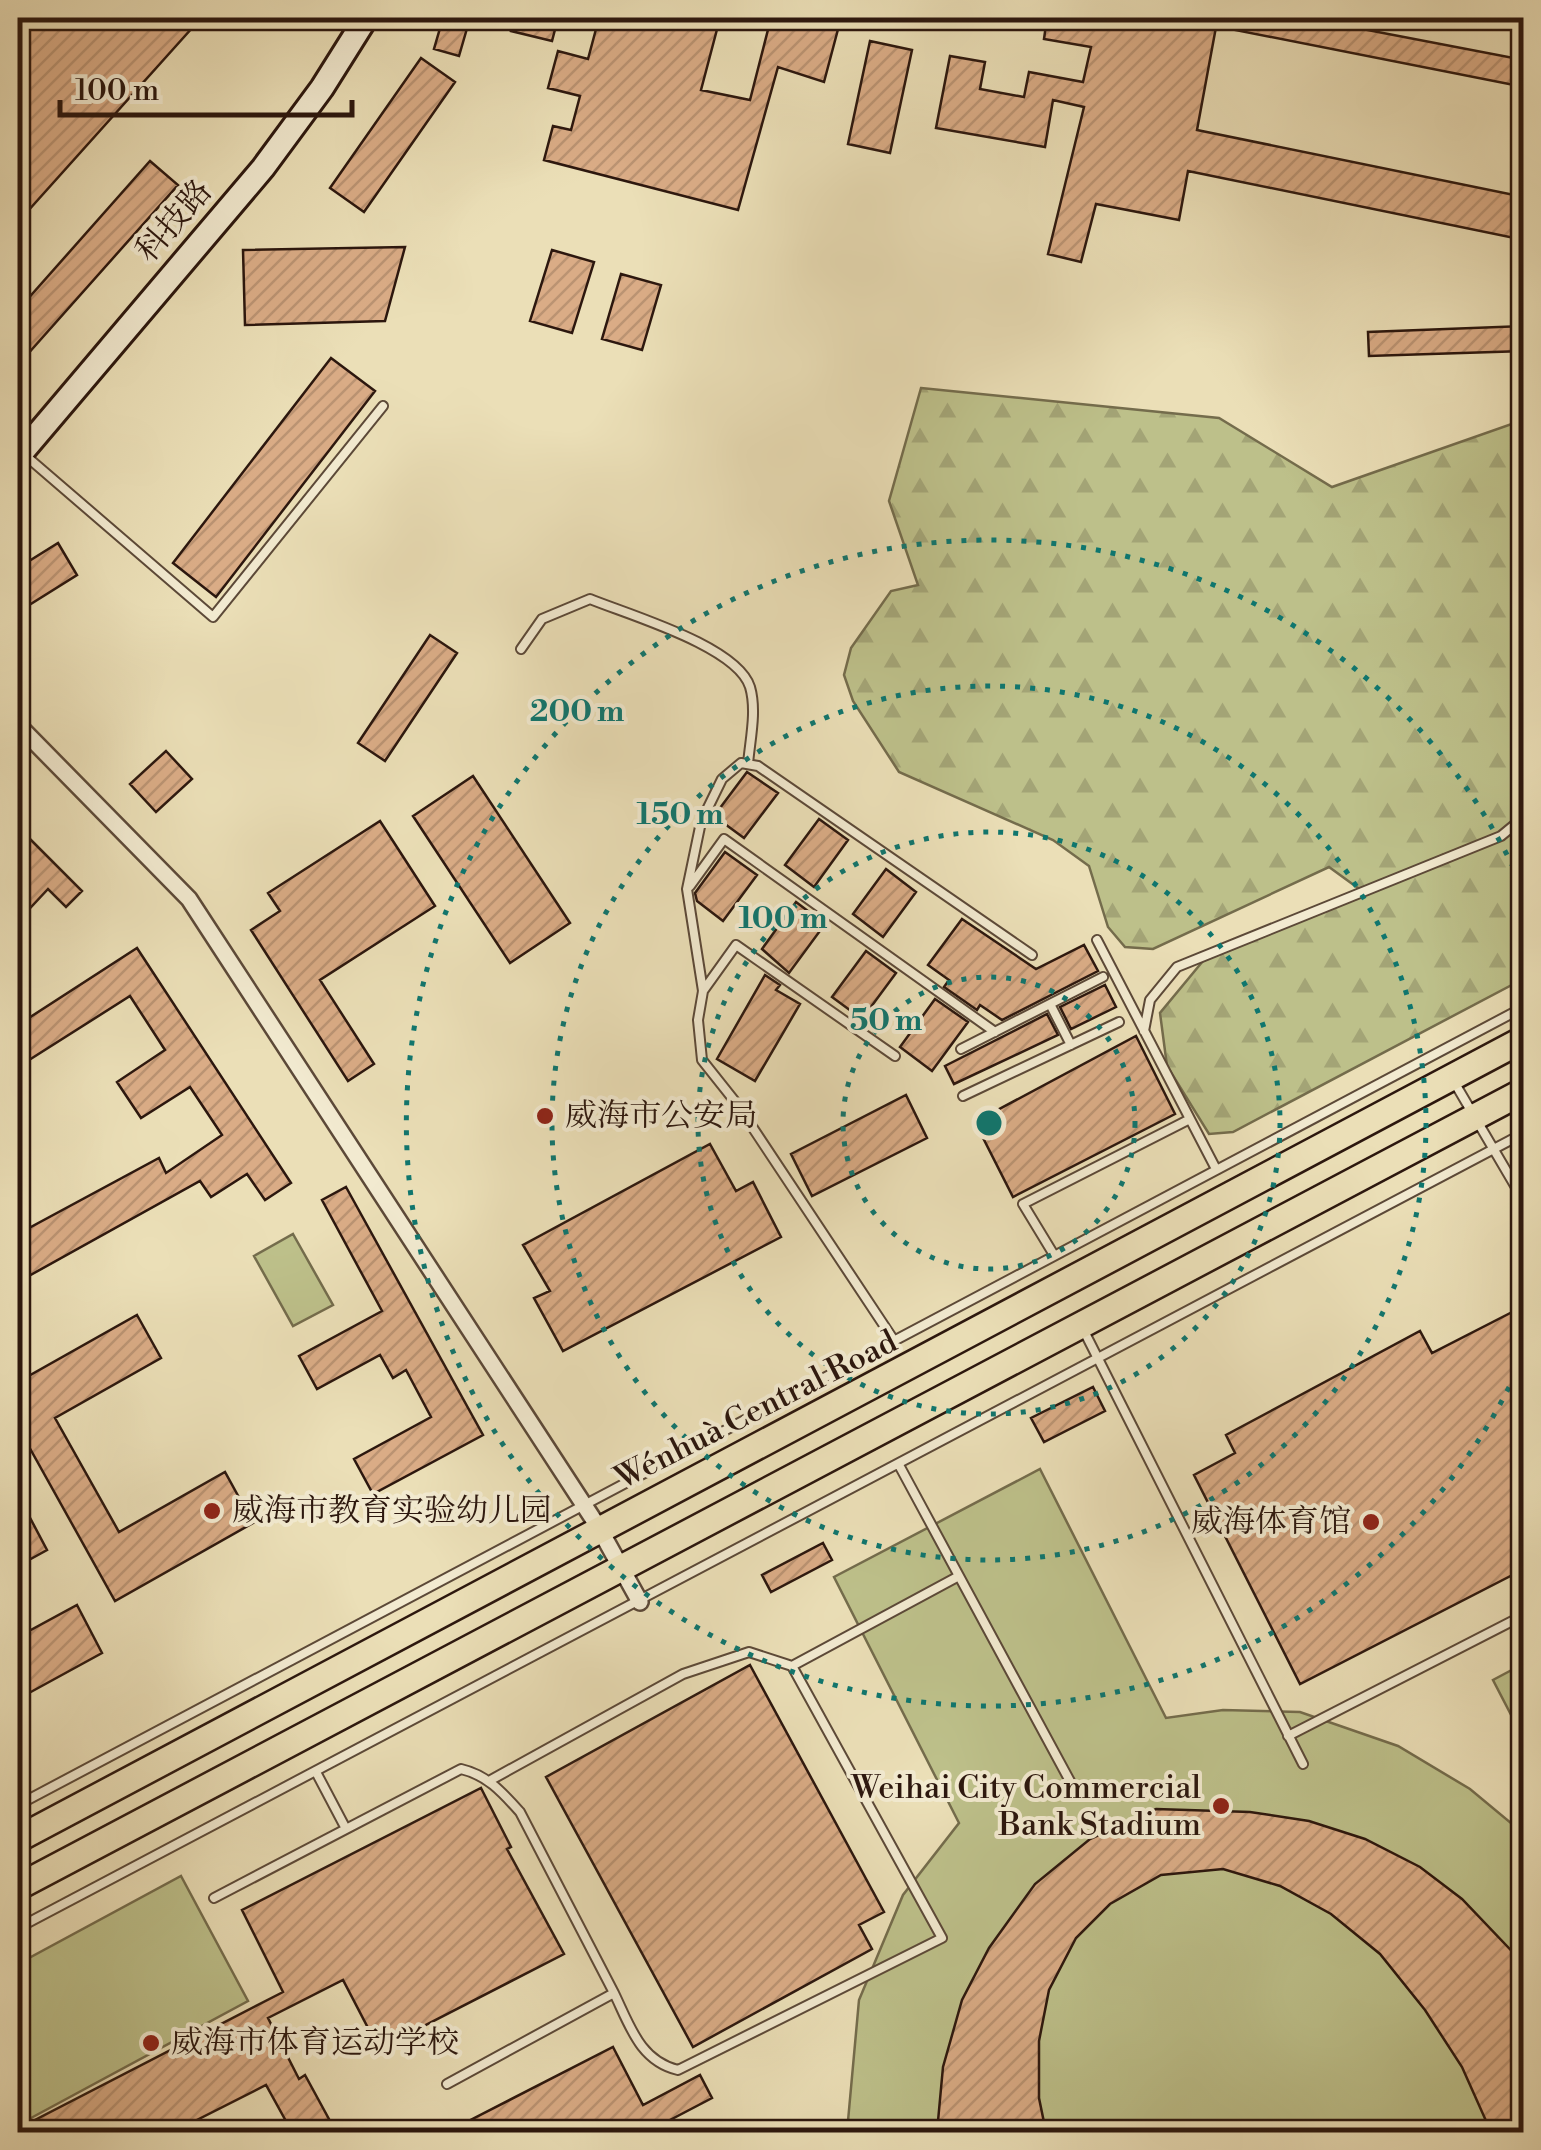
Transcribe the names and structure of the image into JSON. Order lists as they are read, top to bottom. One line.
{"streets":{"main road":["科技路","Wénhuà Central Road"]},"places":["威海市公安局","威海市教育实验幼儿园","威海体育馆","Weihai City Commercial Bank Stadium","威海市体育运动学校"],"scale_bar":"100 m","rings":["200 m","150 m","100 m","50 m"]}
